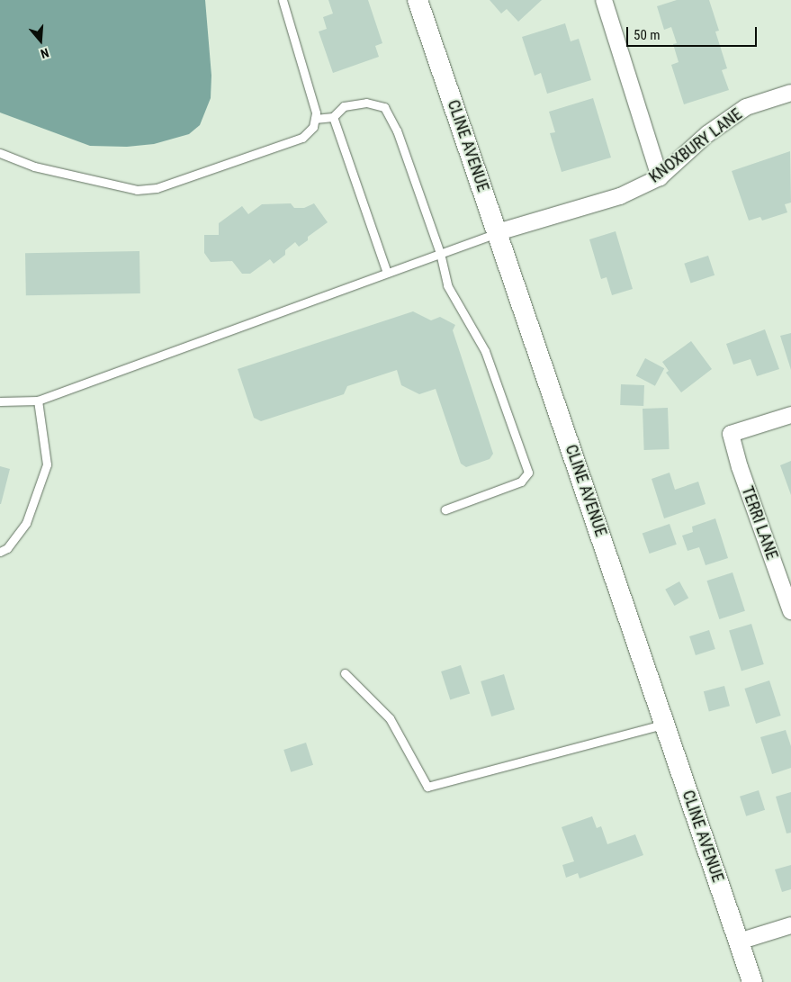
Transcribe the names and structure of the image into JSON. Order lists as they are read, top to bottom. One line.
{"streets":{"street":["CLINE AVENUE","KNOXBURY LANE","TERRI LANE"]},"crossings":[["CLINE AVENUE","KNOXBURY LANE"]],"scale_bar":"50 m","north":"bottom"}
